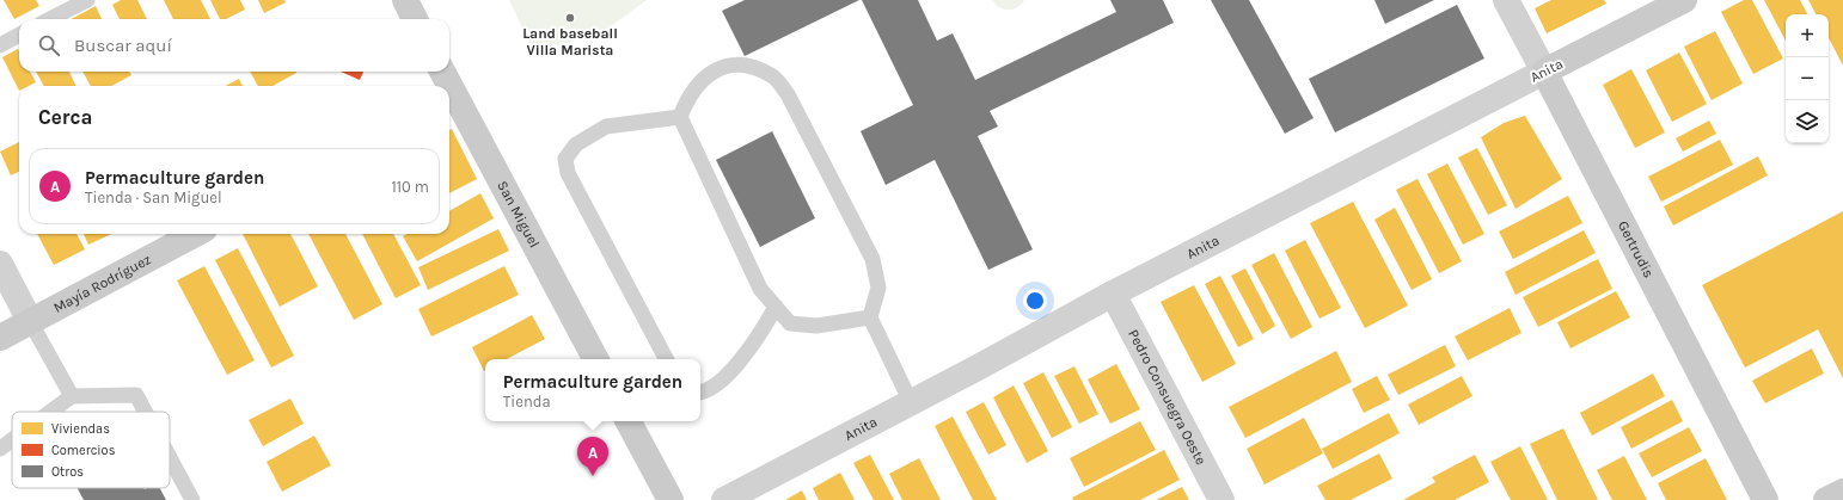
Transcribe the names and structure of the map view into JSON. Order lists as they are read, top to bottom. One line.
{"streets":{"street":["Anita","San Miguel","Gertrudis","Mayía Rodríguez","Pedro Consuegra Oeste"]},"crossings":[["Anita","Gertrudis"],["Anita","Pedro Consuegra Oeste"]],"places":["Land baseball Villa Marista"],"legend":["Viviendas","Comercios","Otros"],"page":{"map_buttons":["+","−"],"search":"Buscar aquí","heading":"Cerca","list":[{"mark":"A","name":"Permaculture garden","note":"Tienda · San Miguel","value":"110 m"}],"popup":["Permaculture garden","Tienda"],"pins":"A"}}
